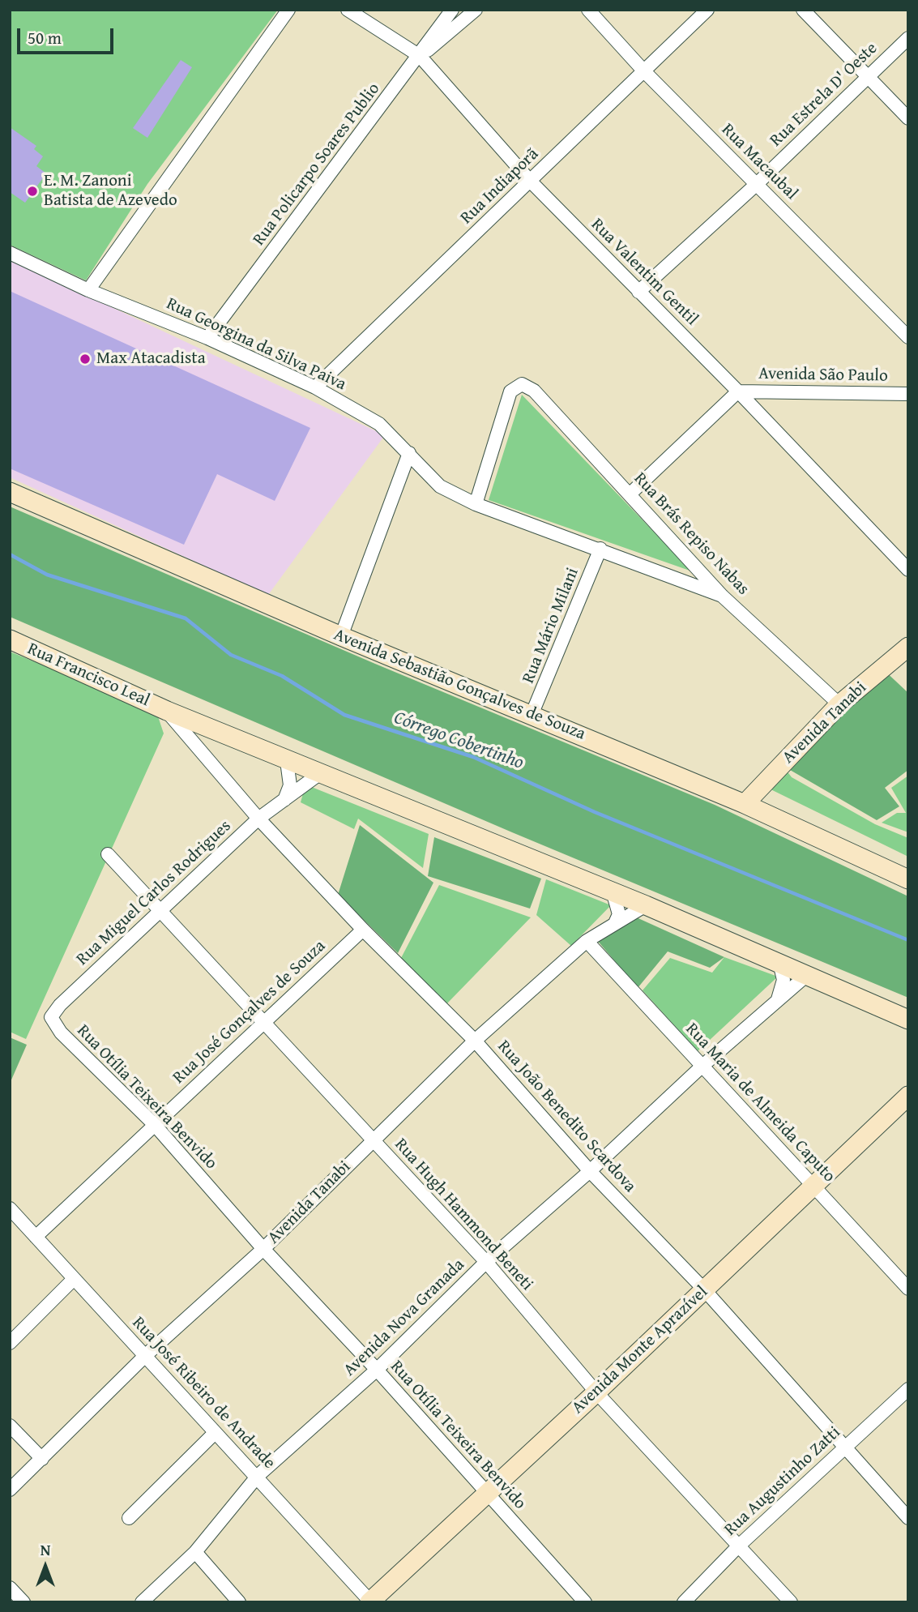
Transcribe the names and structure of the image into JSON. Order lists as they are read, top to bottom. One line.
{"streets":{"main road":["Rua Francisco Leal","Avenida Sebastião Gonçalves de Souza","Avenida Tanabi","Avenida Monte Aprazível"],"street":["Rua Estrela D' Oeste","Rua Macaubal","Rua Policarpo Soares Publio","Rua Indiaporã","Rua Valentim Gentil","Rua Georgina da Silva Paiva","Avenida São Paulo","Rua Brás Repiso Nabas","Rua Mário Milani","Rua Miguel Carlos Rodrigues","Rua José Gonçalves de Souza","Rua Otília Teixeira Benvido","Rua Maria de Almeida Caputo","Rua João Benedito Scardova","Rua Hugh Hammond Beneti","Avenida Nova Granada","Rua José Ribeiro de Andrade","Rua Augustinho Zatti"]},"crossings":[["Rua Estrela D' Oeste","Rua Macaubal"],["Rua Estrela D' Oeste","Rua Valentim Gentil"],["Rua Macaubal","Rua Indiaporã"],["Rua Policarpo Soares Publio","Rua Valentim Gentil"],["Rua Policarpo Soares Publio","Rua Georgina da Silva Paiva"],["Rua Indiaporã","Rua Valentim Gentil"],["Rua Indiaporã","Rua Georgina da Silva Paiva"],["Rua Valentim Gentil","Avenida São Paulo"],["Rua Georgina da Silva Paiva","Rua Brás Repiso Nabas"],["Rua Georgina da Silva Paiva","Rua Mário Milani"],["Rua Brás Repiso Nabas","Avenida Tanabi"],["Rua Mário Milani","Avenida Sebastião Gonçalves de Souza"],["Rua Francisco Leal","Rua João Benedito Scardova"],["Avenida Sebastião Gonçalves de Souza","Avenida Tanabi"],["Avenida Tanabi","Rua Otília Teixeira Benvido"],["Avenida Tanabi","Rua Maria de Almeida Caputo"],["Avenida Tanabi","Rua João Benedito Scardova"],["Avenida Tanabi","Rua Hugh Hammond Beneti"],["Avenida Tanabi","Rua José Ribeiro de Andrade"],["Rua Miguel Carlos Rodrigues","Rua Otília Teixeira Benvido"],["Rua Miguel Carlos Rodrigues","Rua João Benedito Scardova"],["Rua Miguel Carlos Rodrigues","Rua Hugh Hammond Beneti"],["Rua José Gonçalves de Souza","Rua Otília Teixeira Benvido"],["Rua José Gonçalves de Souza","Rua João Benedito Scardova"],["Rua José Gonçalves de Souza","Rua Hugh Hammond Beneti"],["Rua José Gonçalves de Souza","Rua José Ribeiro de Andrade"],["Rua Otília Teixeira Benvido","Avenida Nova Granada"],["Rua Otília Teixeira Benvido","Avenida Monte Aprazível"],["Rua Maria de Almeida Caputo","Avenida Nova Granada"],["Rua Maria de Almeida Caputo","Avenida Monte Aprazível"],["Rua João Benedito Scardova","Avenida Nova Granada"],["Rua João Benedito Scardova","Avenida Monte Aprazível"],["Rua João Benedito Scardova","Rua Augustinho Zatti"],["Rua Hugh Hammond Beneti","Avenida Nova Granada"],["Rua Hugh Hammond Beneti","Avenida Monte Aprazível"],["Rua Hugh Hammond Beneti","Rua Augustinho Zatti"],["Avenida Nova Granada","Rua José Ribeiro de Andrade"],["Avenida Monte Aprazível","Rua José Ribeiro de Andrade"]],"water":["Córrego Cobertinho"],"places":["E. M. Zanoni Batista de Azevedo","Max Atacadista"],"scale_bar":"50 m","north":"top"}
